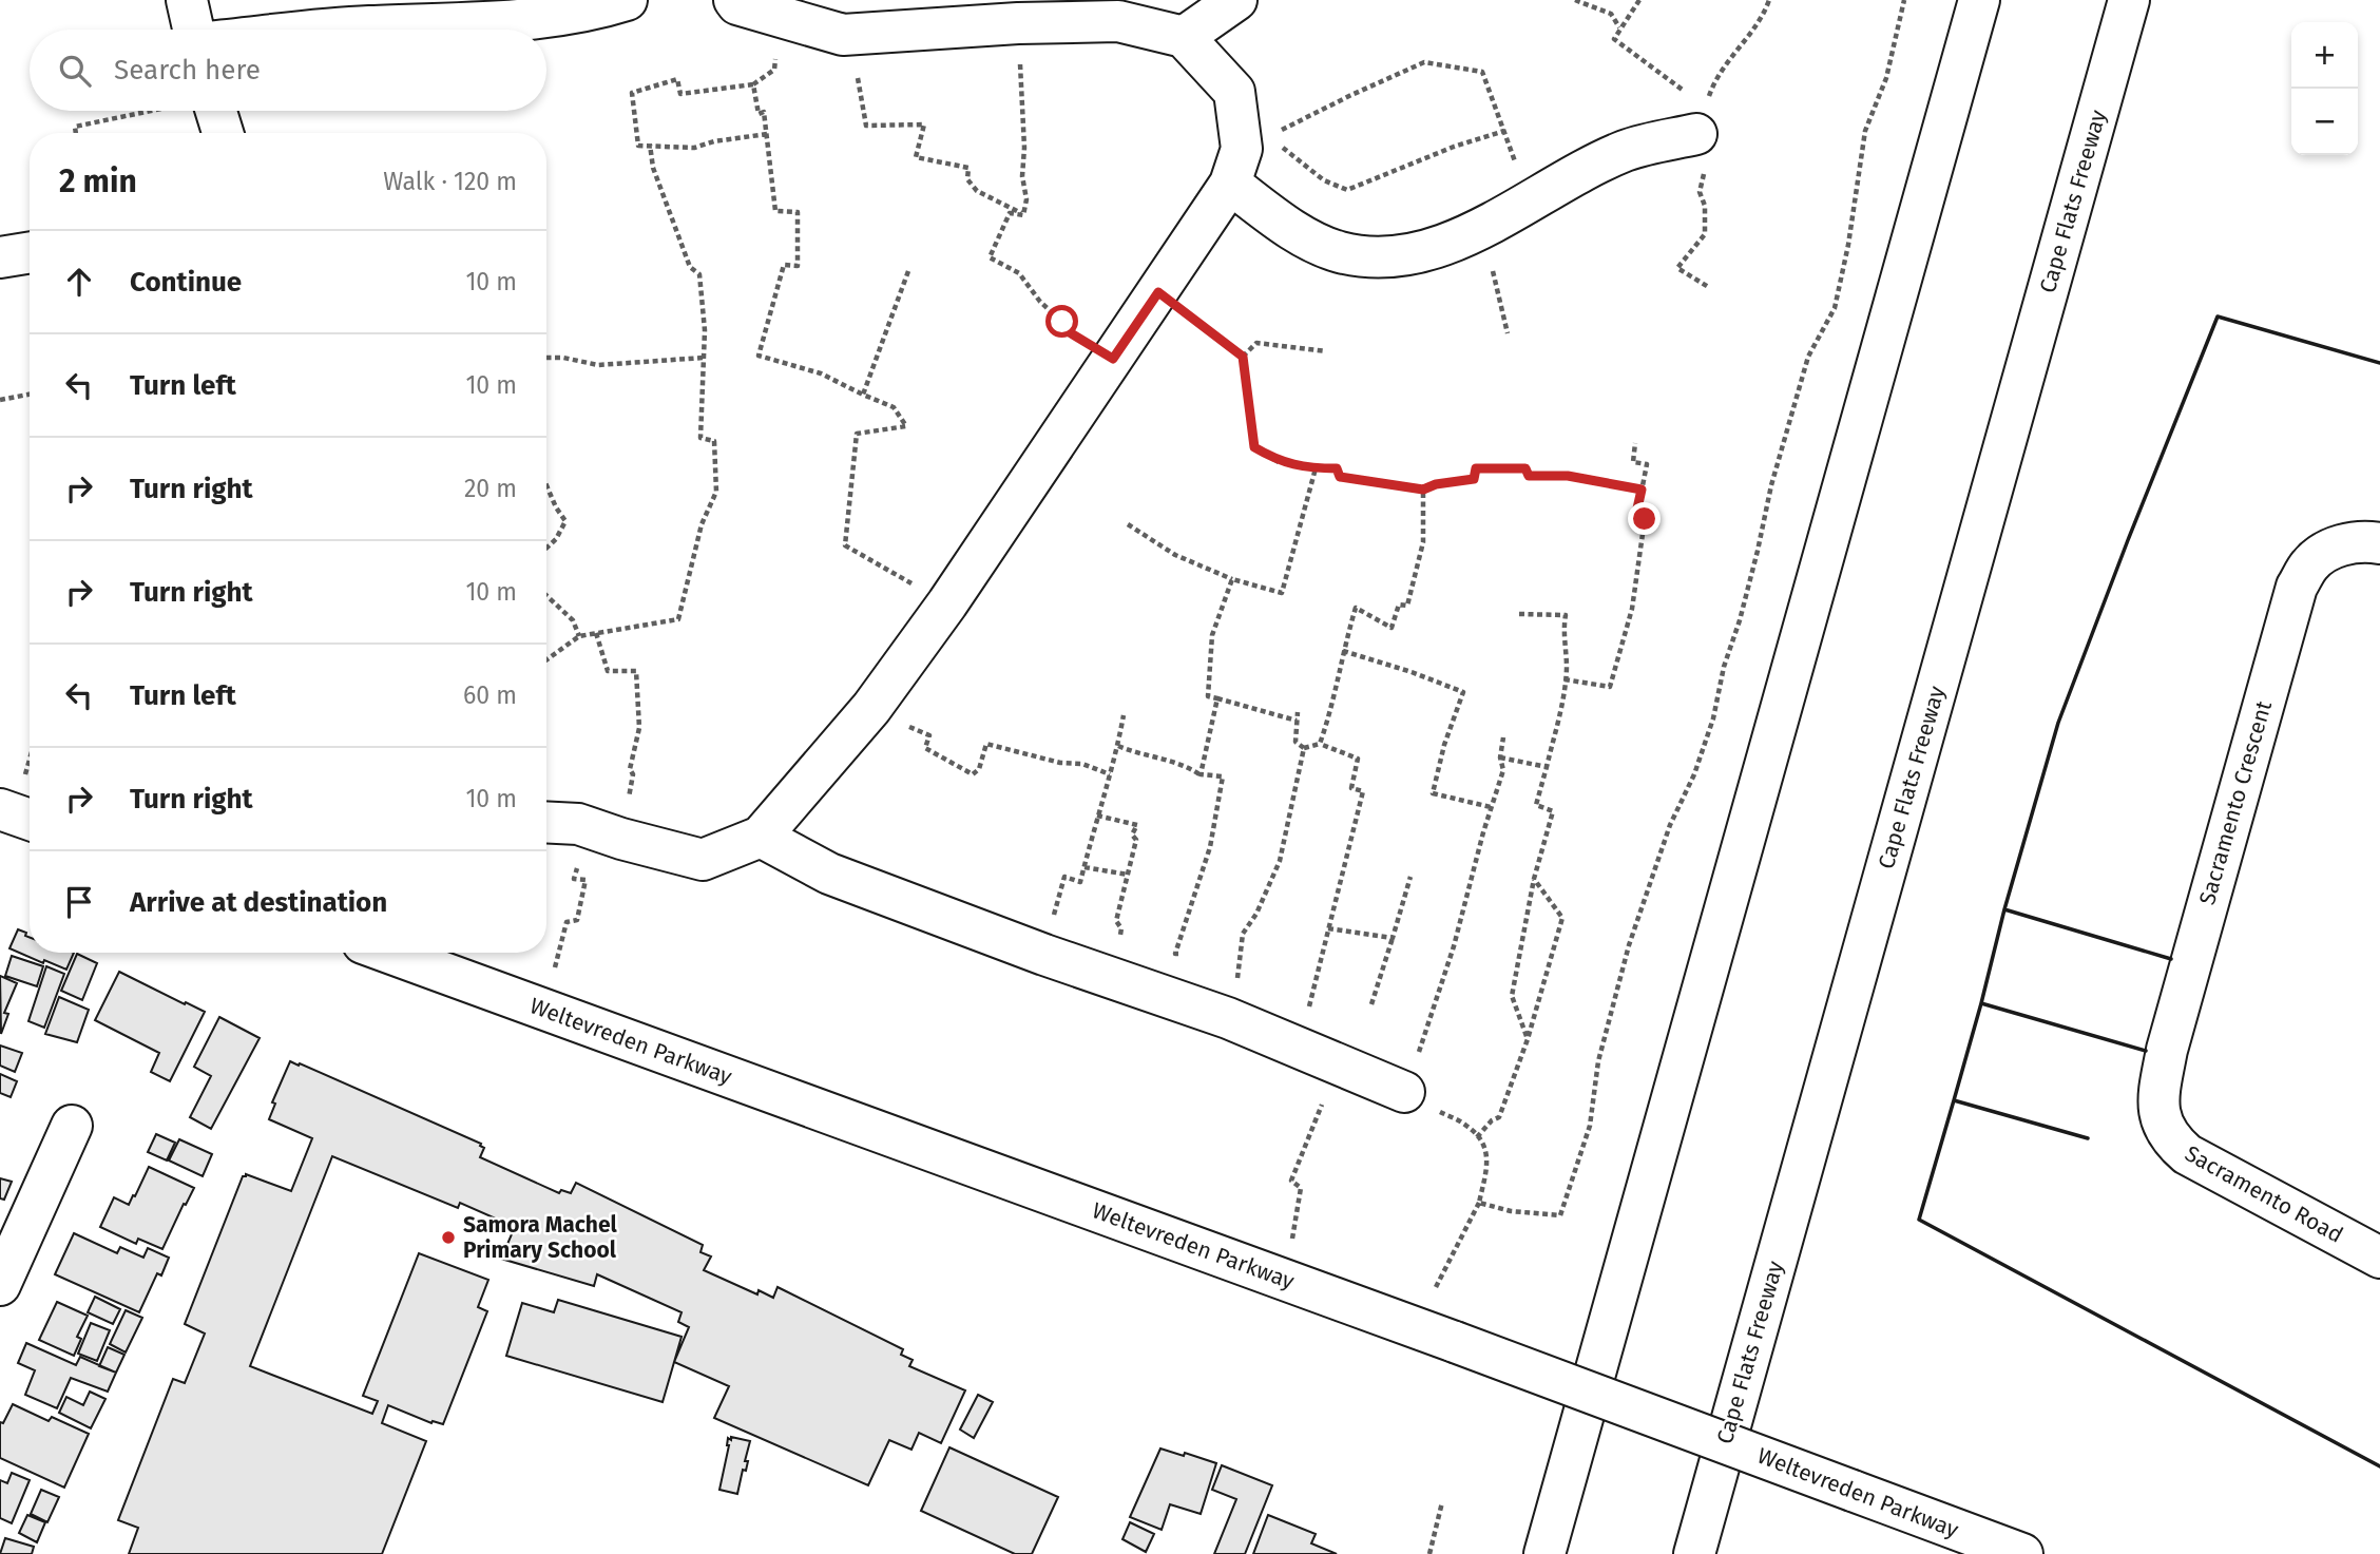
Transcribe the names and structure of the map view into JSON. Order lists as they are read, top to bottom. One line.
{"streets":{"main road":["Cape Flats Freeway","Sacramento Crescent","Weltevreden Parkway","Sacramento Road"]},"crossings":[["Sacramento Crescent","Sacramento Road"]],"places":["Samora Machel Primary School"],"page":{"map_buttons":["+","−"],"search":"Search here","heading":["2 min","Walk · 120 m"],"list":[["Continue","10 m"],["Turn left","10 m"],["Turn right","20 m"],["Turn right","10 m"],["Turn left","60 m"],["Turn right","10 m"],"Arrive at destination"]}}
